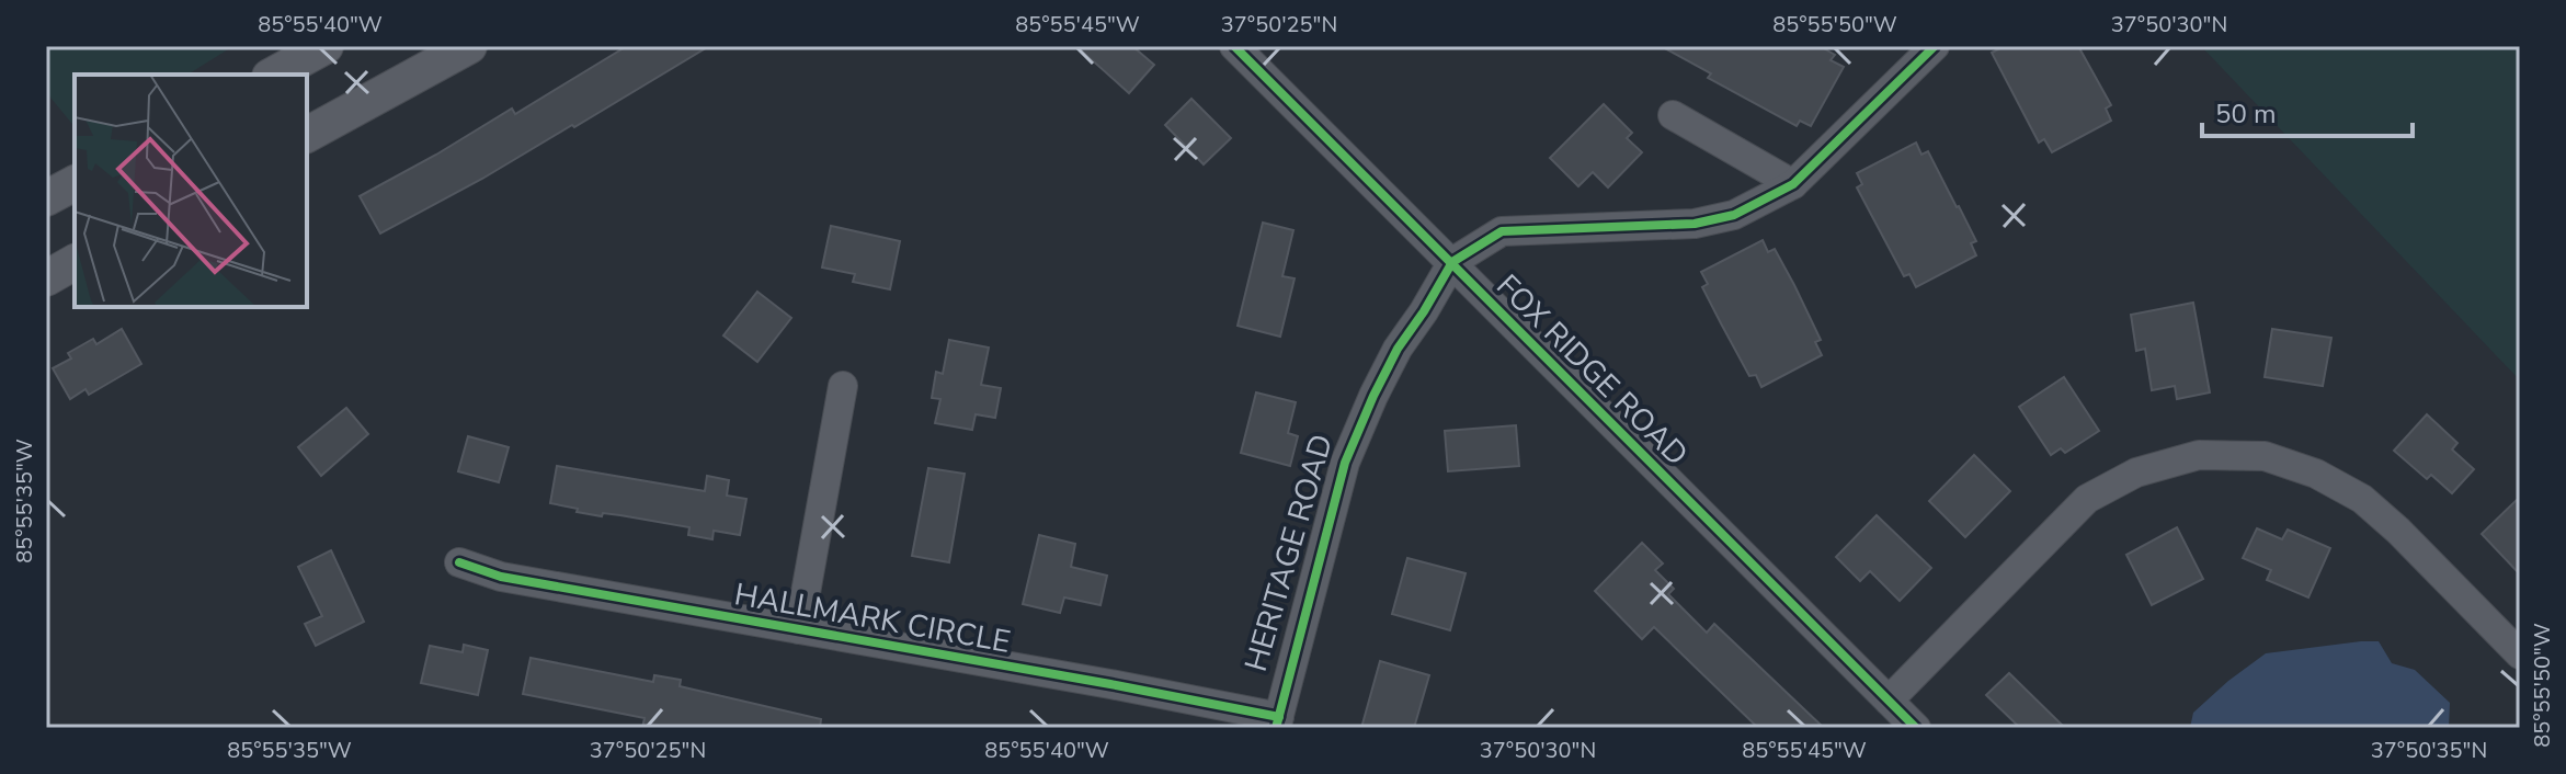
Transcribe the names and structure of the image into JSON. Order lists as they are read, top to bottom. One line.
{"streets":{"street":["FOX RIDGE ROAD","HERITAGE ROAD","HALLMARK CIRCLE"]},"crossings":[["FOX RIDGE ROAD","HERITAGE ROAD"],["HERITAGE ROAD","HALLMARK CIRCLE"]],"scale_bar":"50 m","coordinates":["85°55'40\"W","85°55'45\"W","37°50'25\"N","85°55'50\"W","37°50'30\"N","85°55'35\"W","37°50'35\"N"]}
